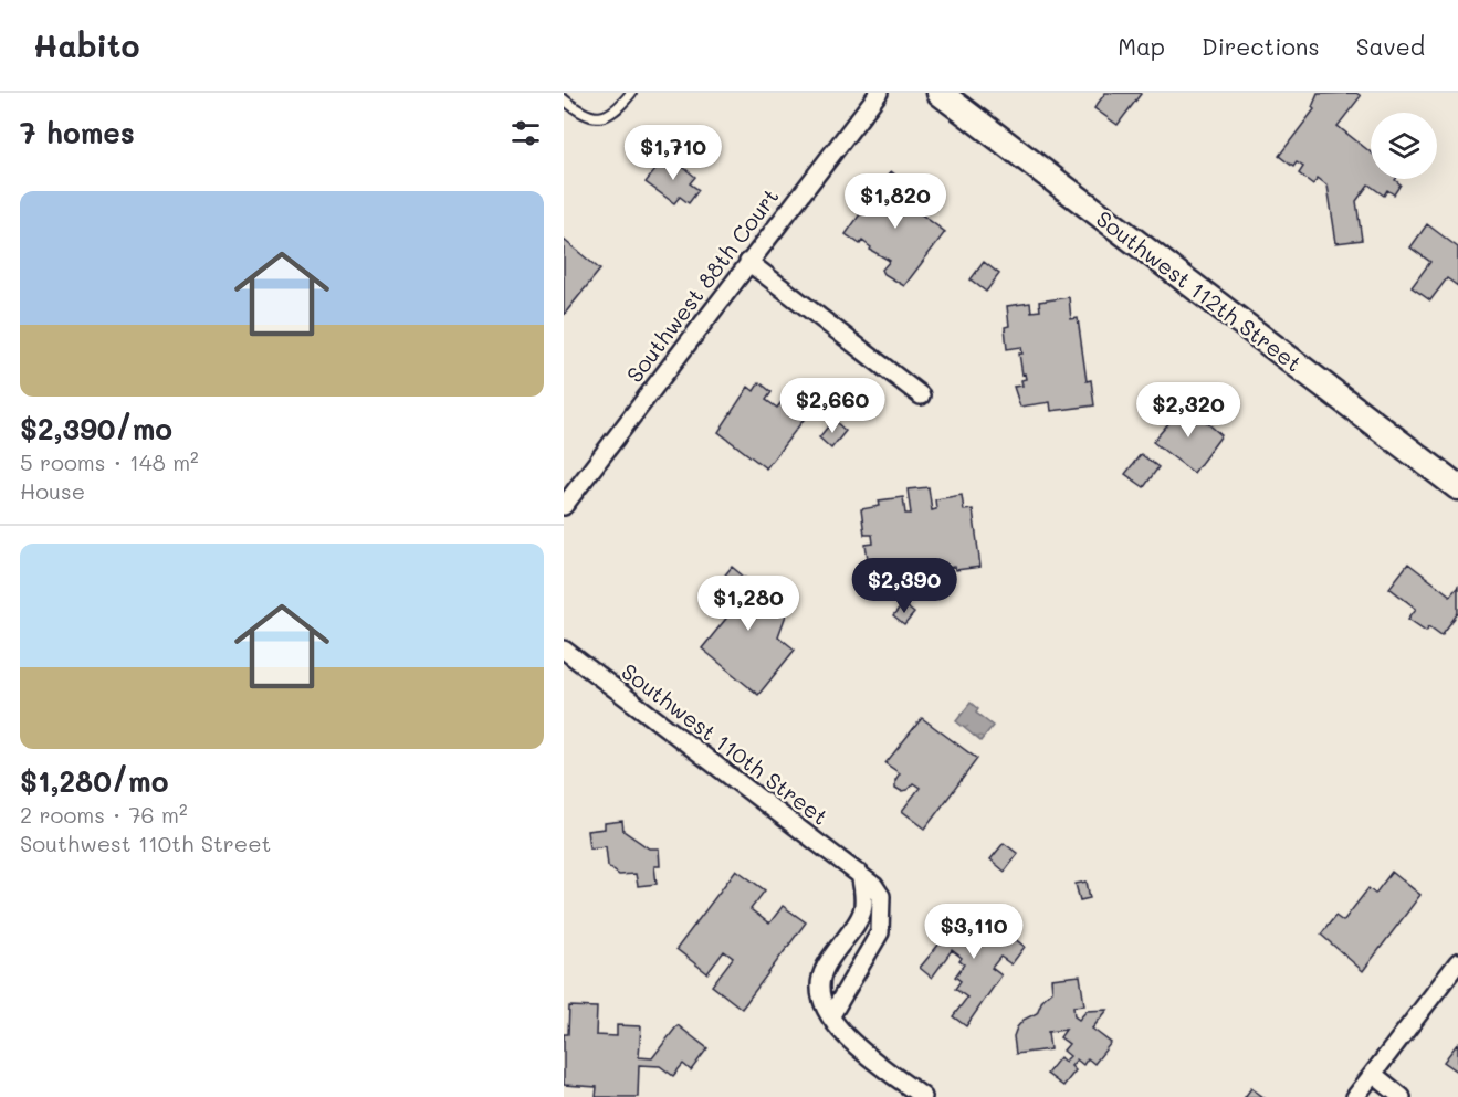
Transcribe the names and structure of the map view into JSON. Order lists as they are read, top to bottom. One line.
{"streets":{"main road":["Southwest 112th Street"],"street":["Southwest 88th Court","Southwest 110th Street"]},"page":{"header":"Habito","nav":["Map","Directions","Saved"],"heading":"7 homes","price":["$1,710","$1,820","$2,660","$2,320","$2,390","$1,280","$3,110"],"list":[{"name":"$2,390/mo","note":"5 rooms · 148 m² · House"},{"name":"$1,280/mo","note":"2 rooms · 76 m² · Southwest 110th Street"}]}}
